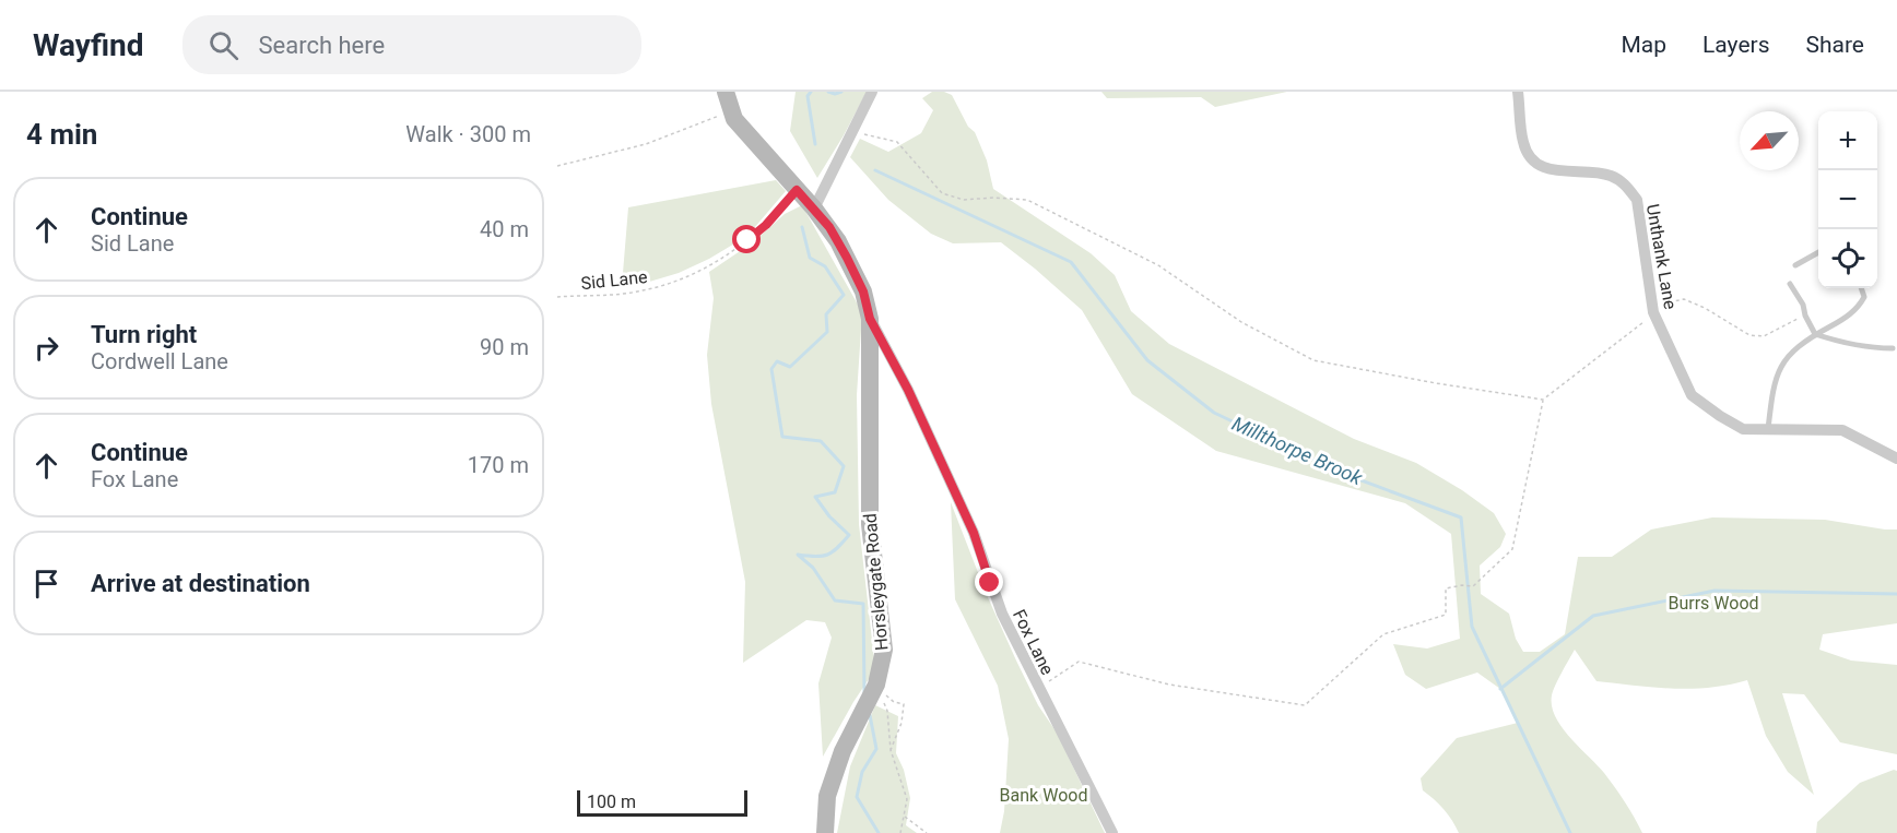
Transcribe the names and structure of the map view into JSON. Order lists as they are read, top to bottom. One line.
{"streets":{"main road":["Horsleygate Road"],"street":["Unthank Lane","Fox Lane"],"path":["Sid Lane"]},"crossings":[["Sid Lane","Horsleygate Road"],["Horsleygate Road","Fox Lane"]],"water":["Millthorpe Brook"],"parks":["Burrs Wood","Bank Wood"],"scale_bar":"100 m","north":"bottom left","page":{"header":"Wayfind","search":"Search here","nav":["Map","Layers","Share"],"heading":["4 min","Walk · 300 m"],"map_buttons":["+","−"],"list":[["Continue","Sid Lane","40 m"],["Turn right","Cordwell Lane","90 m"],["Continue","Fox Lane","170 m"],"Arrive at destination"],"scale":"100 m"}}
